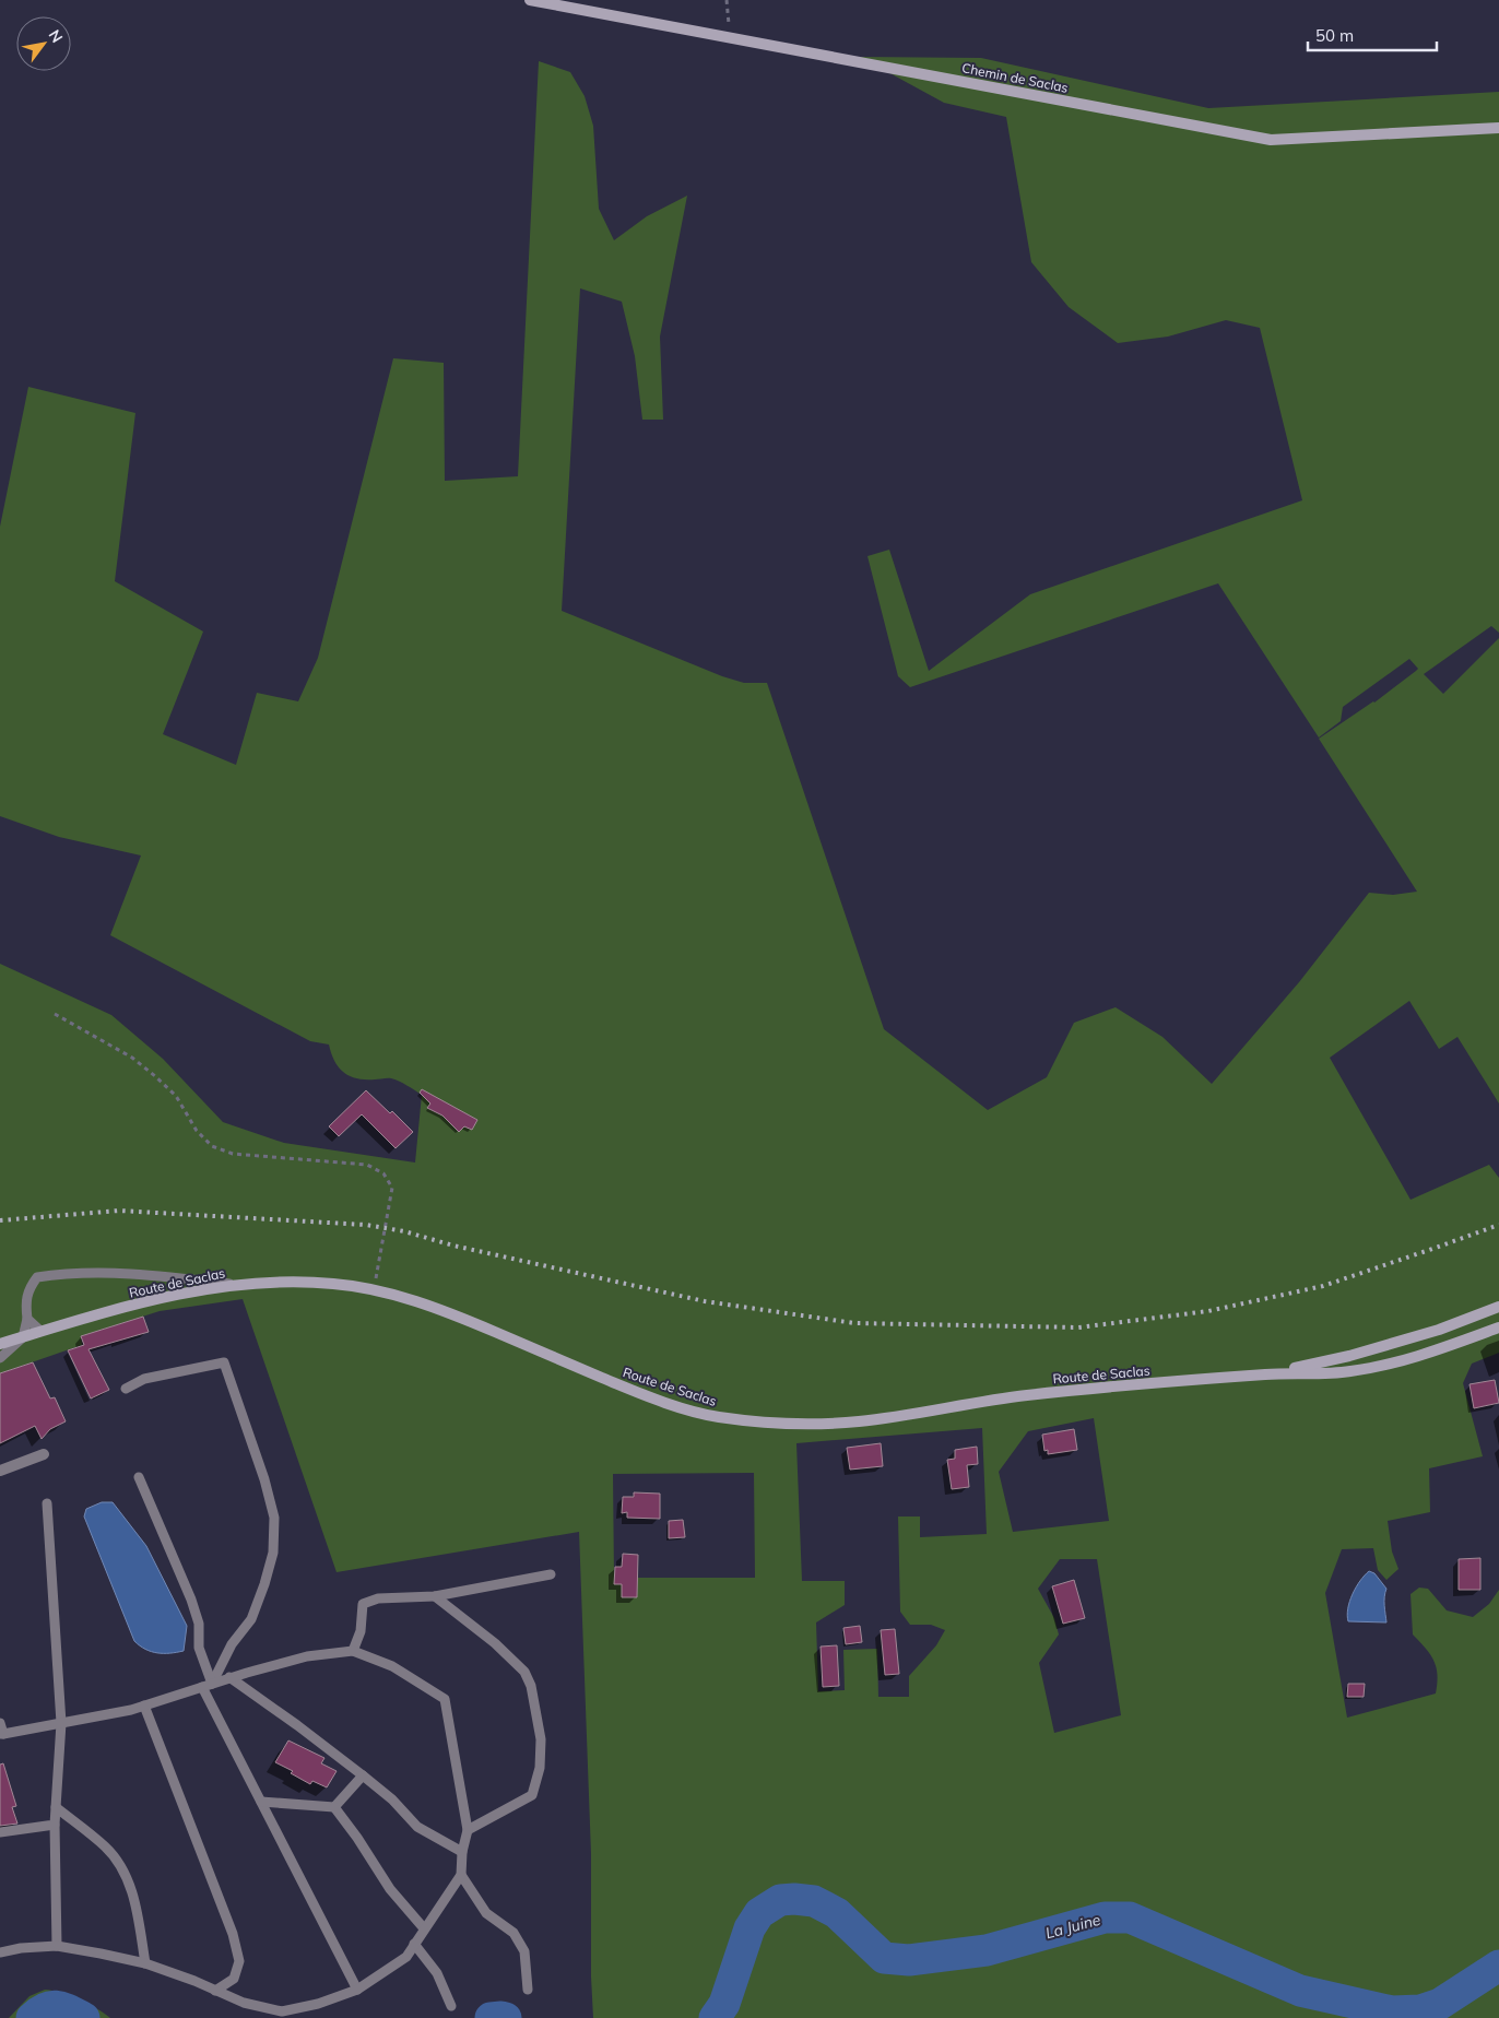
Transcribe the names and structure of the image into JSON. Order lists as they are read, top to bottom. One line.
{"streets":{"main road":["Chemin de Saclas","Route de Saclas"]},"water":["La Juine"],"scale_bar":"50 m","north":"top right"}
